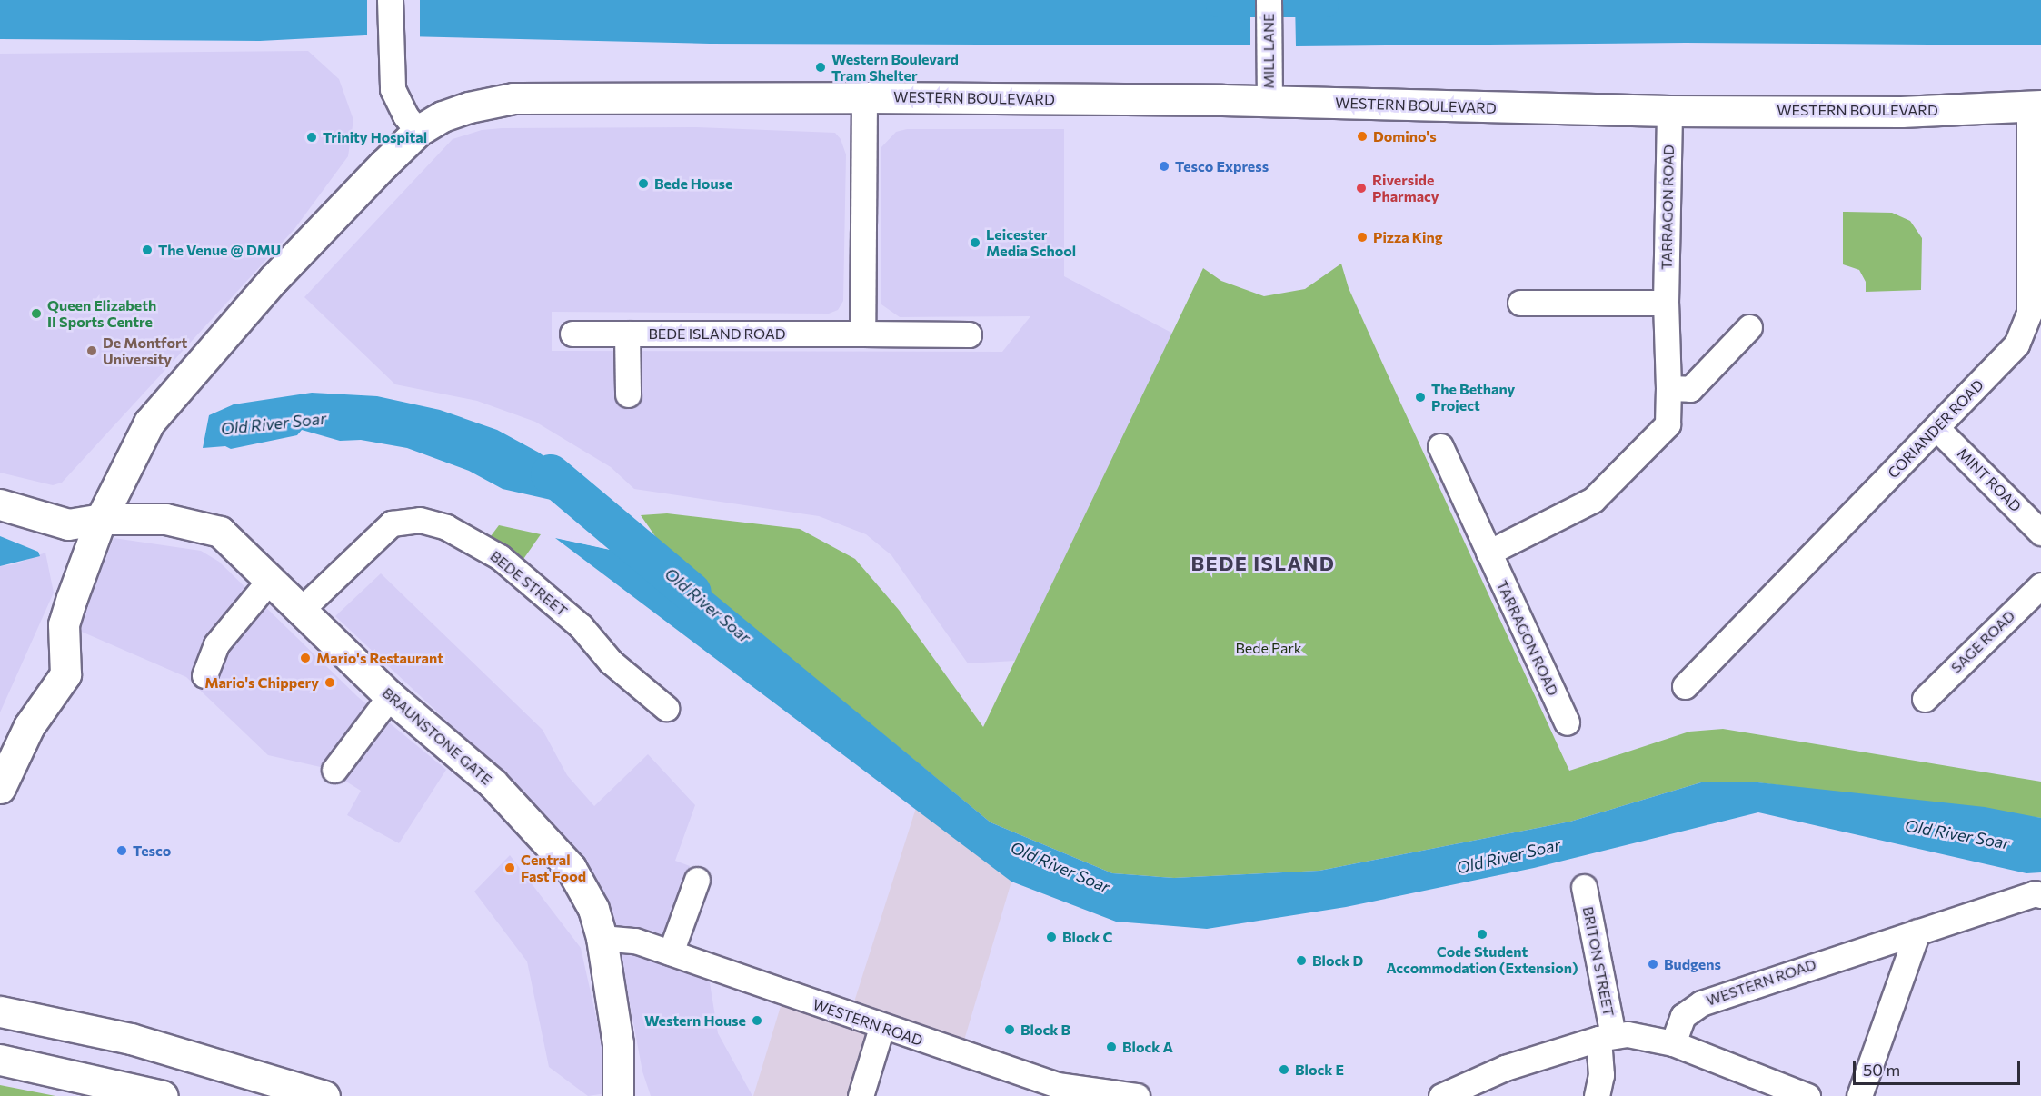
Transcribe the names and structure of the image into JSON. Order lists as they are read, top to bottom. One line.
{"streets":{"street":["MILL LANE","WESTERN BOULEVARD","TARRAGON ROAD","BEDE ISLAND ROAD","CORIANDER ROAD","MINT ROAD","BEDE STREET","SAGE ROAD","BRAUNSTONE GATE","BRITON STREET","WESTERN ROAD"]},"crossings":[["MILL LANE","WESTERN BOULEVARD"],["WESTERN BOULEVARD","TARRAGON ROAD"],["WESTERN BOULEVARD","CORIANDER ROAD"],["WESTERN BOULEVARD","BRAUNSTONE GATE"],["CORIANDER ROAD","MINT ROAD"],["BEDE STREET","BRAUNSTONE GATE"],["BRAUNSTONE GATE","WESTERN ROAD"]],"districts":["BEDE ISLAND"],"water":["Old River Soar"],"parks":["Bede Park"],"places":["Western Boulevard Tram Shelter","Domino's","Trinity Hospital","Tesco Express","Bede House","Riverside Pharmacy","Pizza King","Leicester Media School","The Venue @ DMU","Queen Elizabeth II Sports Centre","De Montfort University","The Bethany Project","Mario's Restaurant","Mario's Chippery","Tesco","Central Fast Food","Code Student Accommodation (Extension)","Block C","Block D","Budgens","Western House","Block B","Block A","Block E"],"scale_bar":"50 m"}
